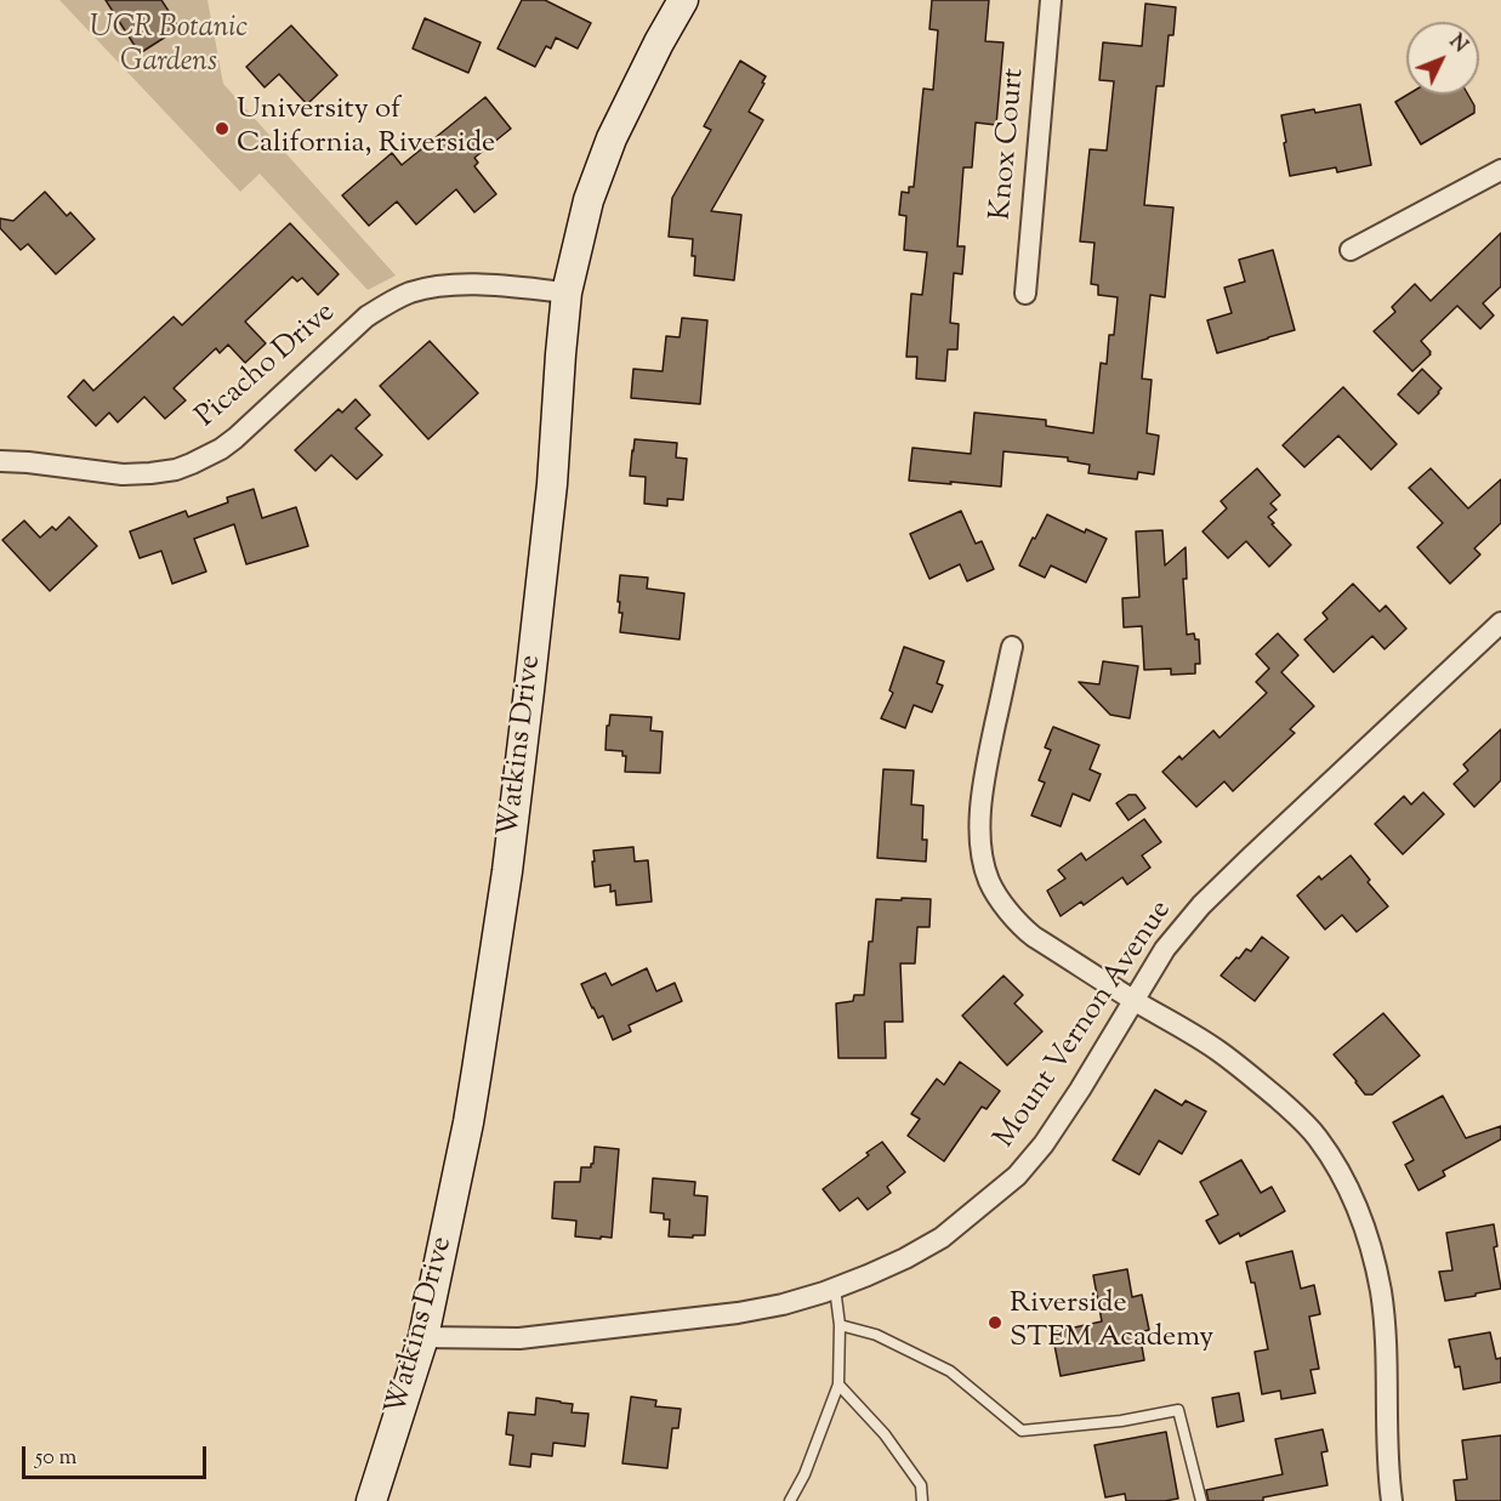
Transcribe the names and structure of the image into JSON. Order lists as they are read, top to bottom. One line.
{"streets":{"main road":["Watkins Drive"],"street":["Knox Court","Picacho Drive","Mount Vernon Avenue"]},"crossings":[["Picacho Drive","Watkins Drive"],["Watkins Drive","Mount Vernon Avenue"]],"parks":["UCR Botanic Gardens"],"places":["University of California, Riverside","Riverside STEM Academy"],"scale_bar":"50 m","north":"top right"}
